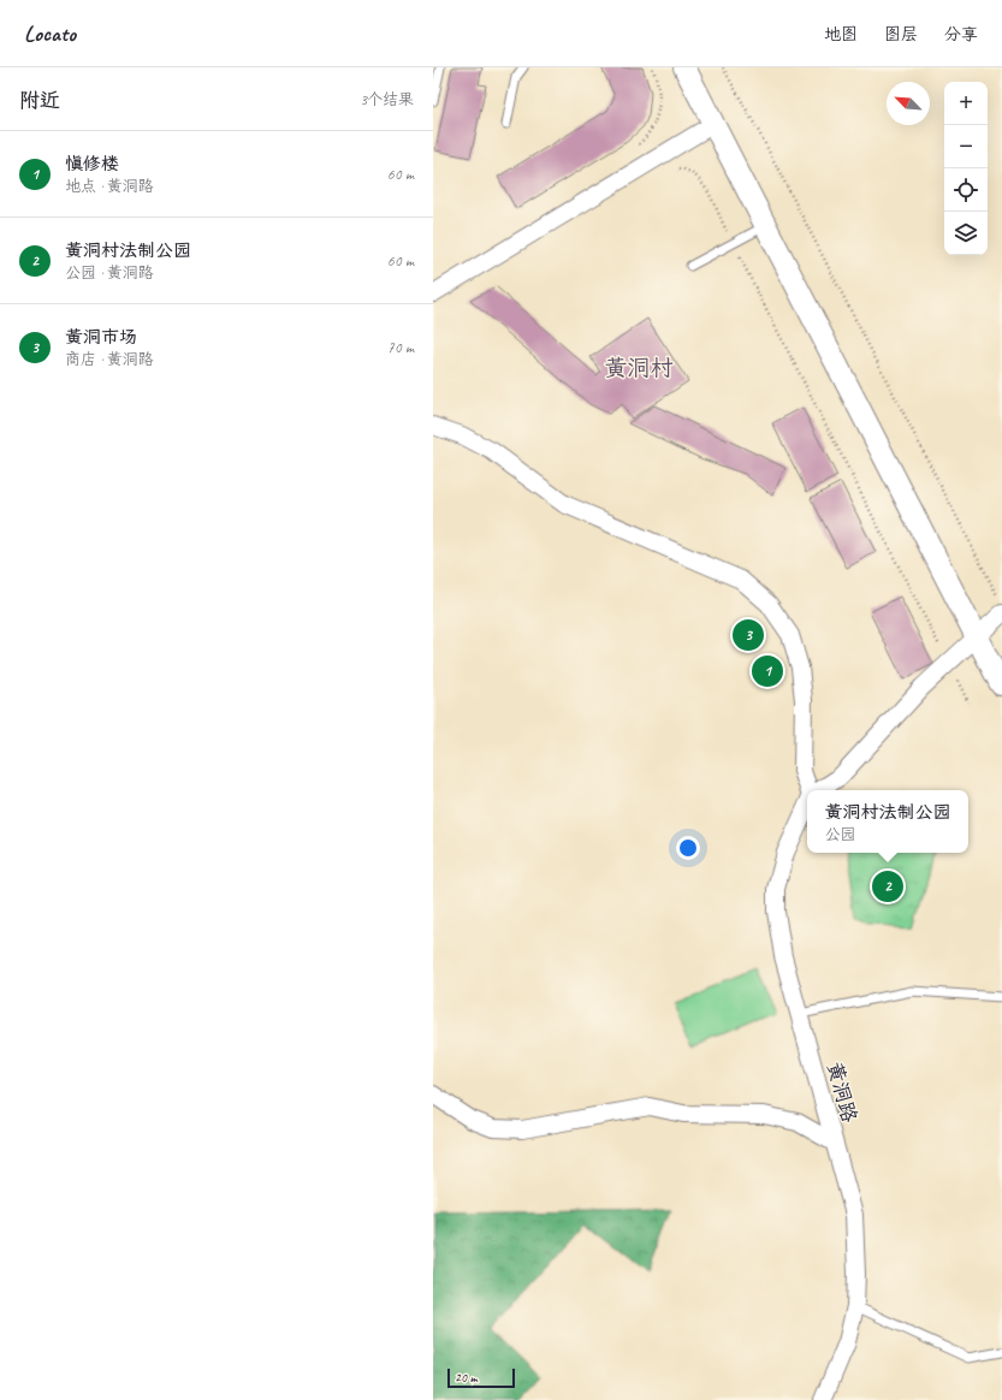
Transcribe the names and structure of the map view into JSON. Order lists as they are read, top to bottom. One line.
{"streets":{"street":["黄洞路"]},"districts":["黄洞村"],"scale_bar":"20 m","north":"top left","page":{"header":"Locato","nav":["地图","图层","分享"],"heading":["附近","3个结果"],"map_buttons":["+","−"],"list":[{"mark":"1","name":"慎修楼","note":"地点 · 黄洞路","value":"60 m"},{"mark":"2","name":"黄洞村法制公园","note":"公园 · 黄洞路","value":"60 m"},{"mark":"3","name":"黄洞市场","note":"商店 · 黄洞路","value":"70 m"}],"pins":["3","1","2"],"popup":["黄洞村法制公园","公园"],"scale":"20 m"}}
